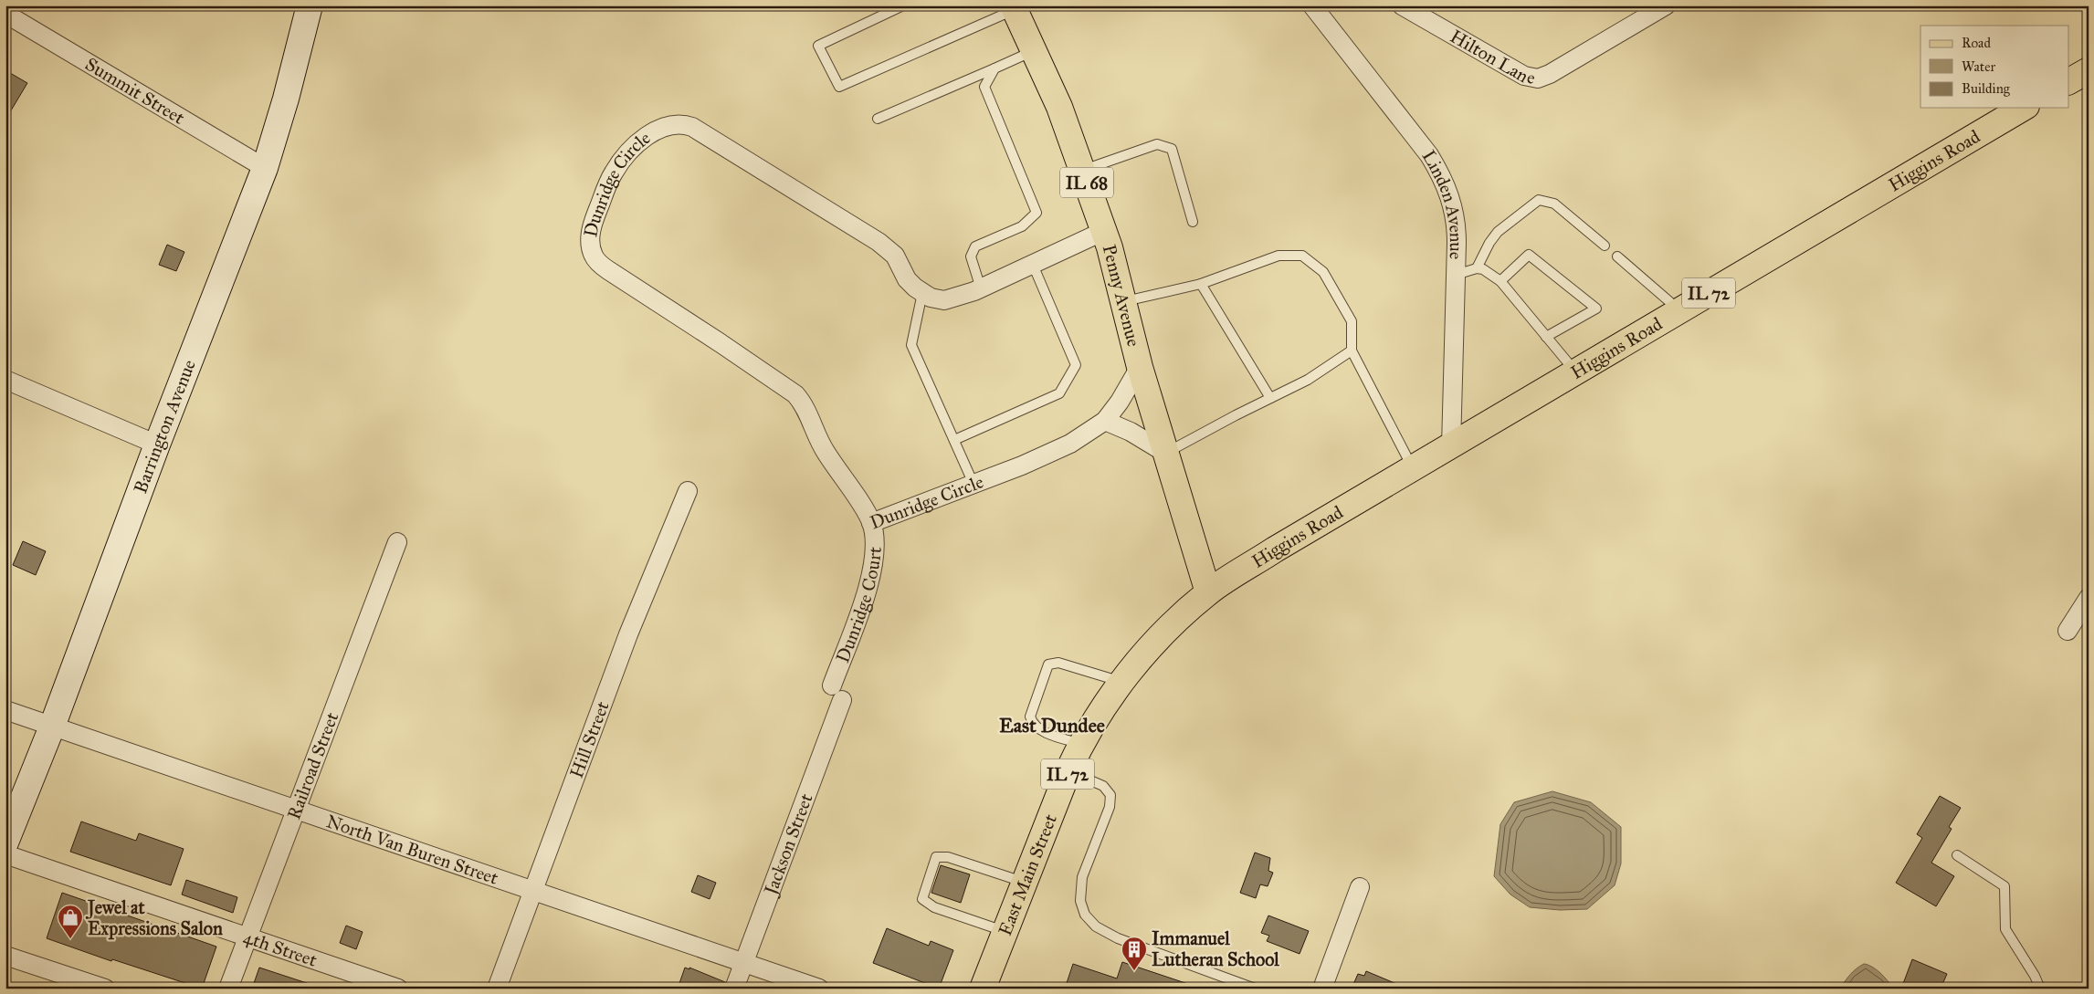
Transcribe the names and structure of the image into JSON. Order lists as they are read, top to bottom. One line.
{"streets":{"main road":["Higgins Road","IL 68","IL 72","Penny Avenue","East Main Street"],"street":["Hilton Lane","Summit Street","Dunridge Circle","Linden Avenue","Barrington Avenue","Dunridge Court","Hill Street","Railroad Street","Jackson Street","North Van Buren Street","4th Street"]},"crossings":[["Summit Street","Barrington Avenue"],["Higgins Road","Linden Avenue"],["Higgins Road","Penny Avenue"],["Higgins Road","East Main Street"],["Dunridge Circle","Penny Avenue"],["Dunridge Circle","Dunridge Court"],["Penny Avenue","East Main Street"],["Barrington Avenue","North Van Buren Street"],["Dunridge Court","Jackson Street"],["Hill Street","North Van Buren Street"],["Railroad Street","North Van Buren Street"],["Railroad Street","4th Street"],["Jackson Street","North Van Buren Street"]],"districts":["East Dundee"],"places":{"shop":["Jewel at Expressions Salon"],"building":["Immanuel Lutheran School"]},"legend":["Road","Water","Building"]}
